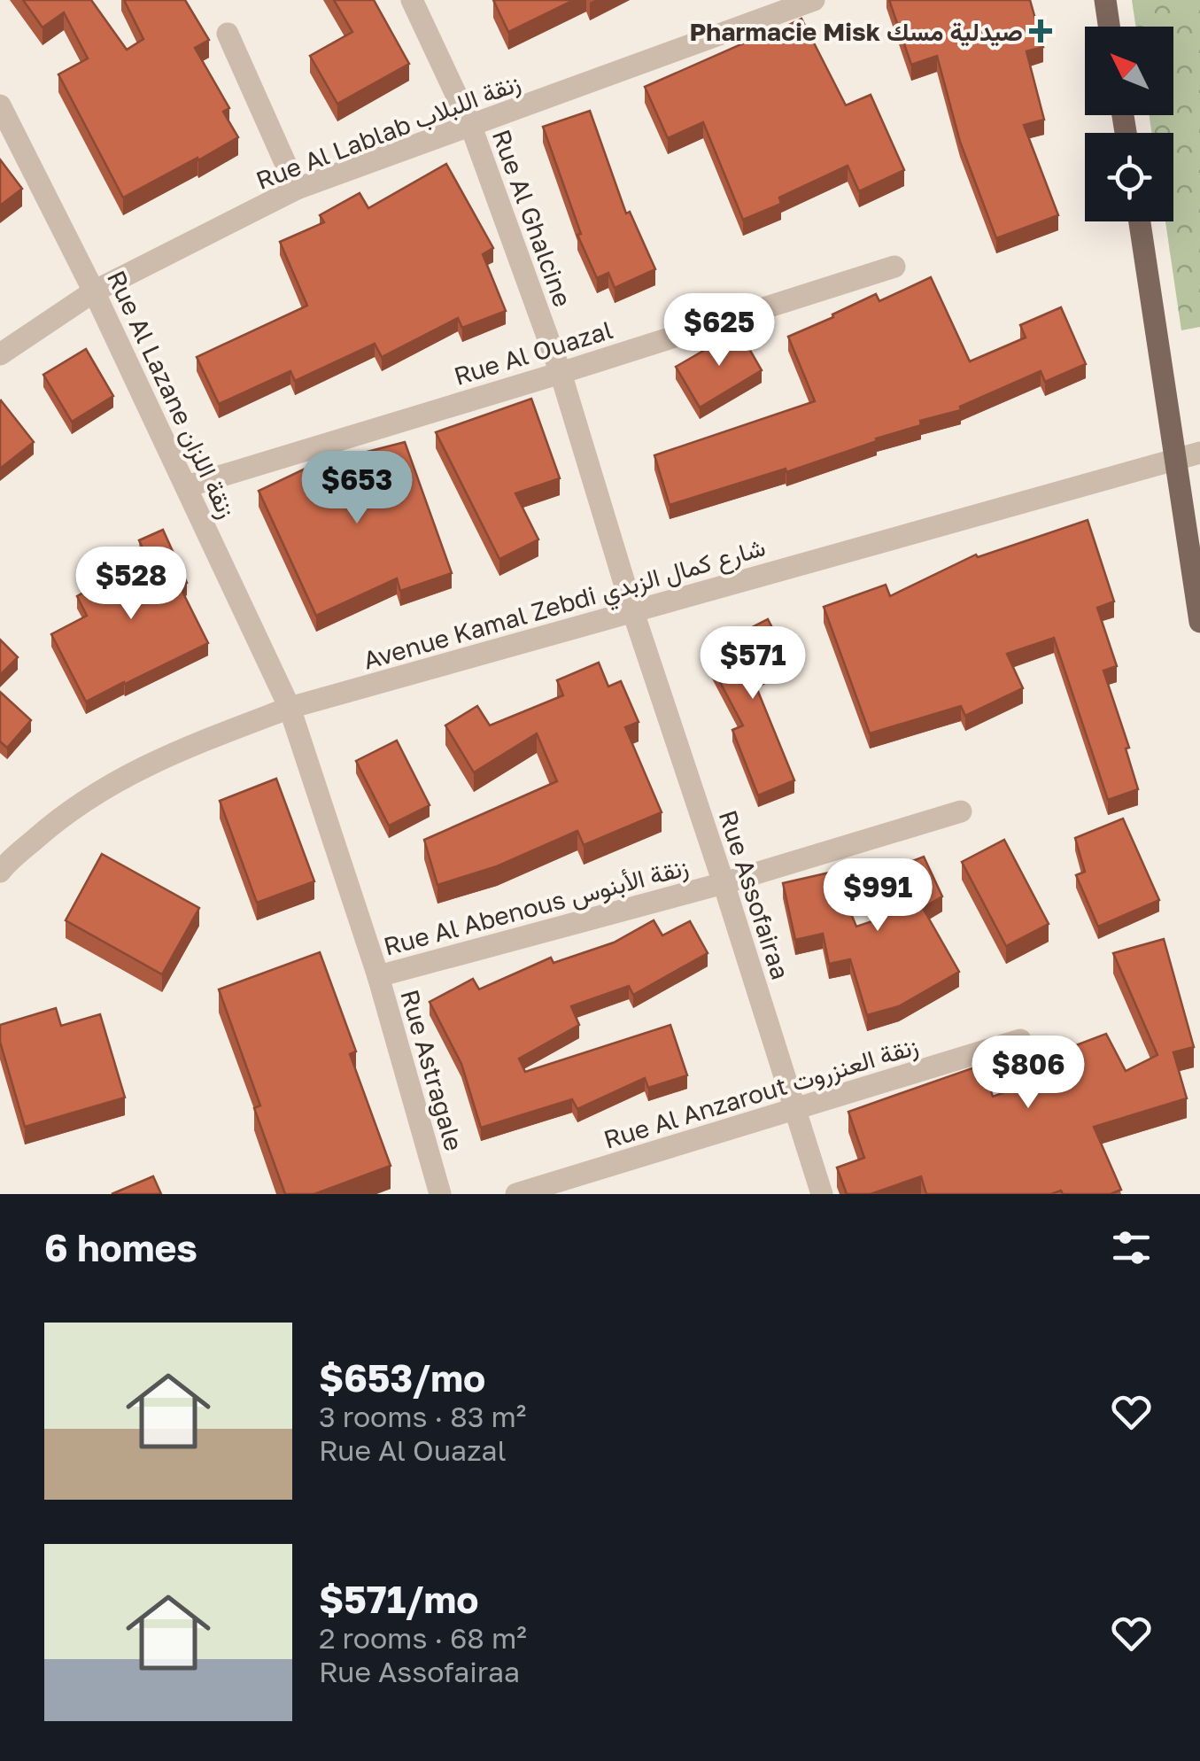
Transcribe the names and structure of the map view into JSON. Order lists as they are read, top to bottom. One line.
{"streets":{"street":["Rue Al Lablab زنقة اللبلاب","Rue Al Ghalcine","Rue Al Ouazal","Rue Al Lazane زنقة اللزان","Avenue Kamal Zebdi شارع كمال الزبدي","Rue Assofairaa","Rue Al Abenous زنقة الأبنوس","Rue Astragale","Rue Al Anzarout زنقة العنزروت"]},"crossings":[["Rue Al Lablab زنقة اللبلاب","Rue Al Ghalcine"],["Rue Al Lablab زنقة اللبلاب","Rue Al Lazane زنقة اللزان"],["Rue Al Ghalcine","Rue Al Ouazal"],["Rue Al Ghalcine","Avenue Kamal Zebdi شارع كمال الزبدي"],["Rue Al Ghalcine","Rue Assofairaa"],["Rue Al Ouazal","Rue Al Lazane زنقة اللزان"],["Rue Al Lazane زنقة اللزان","Avenue Kamal Zebdi شارع كمال الزبدي"],["Rue Al Lazane زنقة اللزان","Rue Astragale"],["Avenue Kamal Zebdi شارع كمال الزبدي","Rue Assofairaa"],["Avenue Kamal Zebdi شارع كمال الزبدي","Rue Astragale"],["Rue Assofairaa","Rue Al Abenous زنقة الأبنوس"],["Rue Assofairaa","Rue Al Anzarout زنقة العنزروت"],["Rue Al Abenous زنقة الأبنوس","Rue Astragale"]],"places":{"health":["Pharmacie Misk صيدلية مسك"]},"north":"top left","page":{"price":["$625","$653","$528","$571","$991","$806"],"heading":"6 homes","list":[{"name":"$653/mo","note":"3 rooms · 83 m² · Rue Al Ouazal"},{"name":"$571/mo","note":"2 rooms · 68 m² · Rue Assofairaa"}]}}
